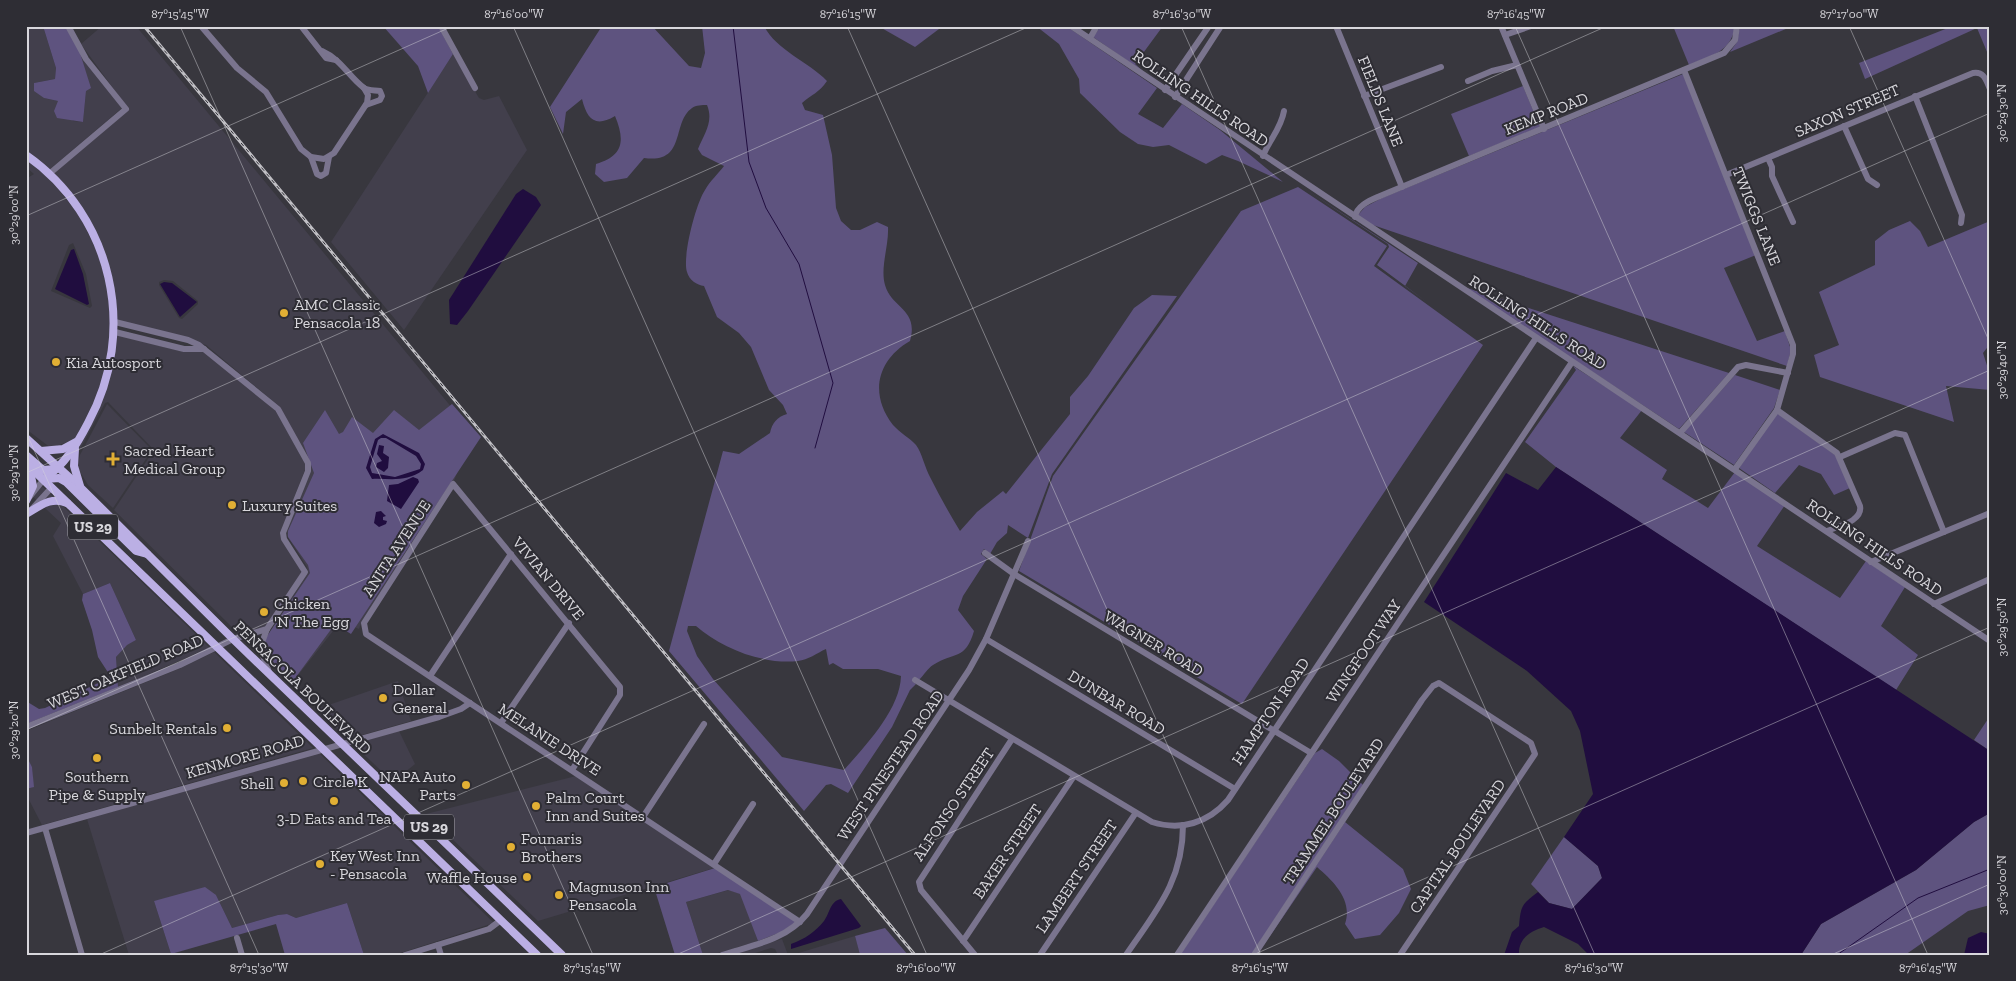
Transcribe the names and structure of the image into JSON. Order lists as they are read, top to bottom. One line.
{"streets":{"main road":["US 29","PENSACOLA BOULEVARD"],"street":["ROLLING HILLS ROAD","FIELDS LANE","SAXON STREET","KEMP ROAD","TWIGGS LANE","ANITA AVENUE","VIVIAN DRIVE","WAGNER ROAD","WINGFOOT WAY","WEST OAKFIELD ROAD","DUNBAR ROAD","HAMPTON ROAD","MELANIE DRIVE","KENMORE ROAD","WEST PINESTEAD ROAD","ALFONSO STREET","TRAMMEL BOULEVARD","CAPITAL BOULEVARD","BAKER STREET","LAMBERT STREET"]},"crossings":[["ROLLING HILLS ROAD","KEMP ROAD"],["ROLLING HILLS ROAD","TWIGGS LANE"],["ROLLING HILLS ROAD","WINGFOOT WAY"],["ROLLING HILLS ROAD","HAMPTON ROAD"],["FIELDS LANE","KEMP ROAD"],["SAXON STREET","TWIGGS LANE"],["KEMP ROAD","TWIGGS LANE"],["ANITA AVENUE","VIVIAN DRIVE"],["ANITA AVENUE","MELANIE DRIVE"],["VIVIAN DRIVE","MELANIE DRIVE"],["WAGNER ROAD","WINGFOOT WAY"],["WAGNER ROAD","HAMPTON ROAD"],["WAGNER ROAD","WEST PINESTEAD ROAD"],["WEST OAKFIELD ROAD","PENSACOLA BOULEVARD"],["PENSACOLA BOULEVARD","KENMORE ROAD"],["DUNBAR ROAD","HAMPTON ROAD"],["DUNBAR ROAD","WEST PINESTEAD ROAD"],["HAMPTON ROAD","WEST PINESTEAD ROAD"],["HAMPTON ROAD","ALFONSO STREET"],["HAMPTON ROAD","BAKER STREET"],["HAMPTON ROAD","LAMBERT STREET"],["MELANIE DRIVE","KENMORE ROAD"],["MELANIE DRIVE","WEST PINESTEAD ROAD"],["ALFONSO STREET","BAKER STREET"],["TRAMMEL BOULEVARD","CAPITAL BOULEVARD"]],"places":{"other":["AMC Classic Pensacola 18","Kia Autosport","Luxury Suites","Chicken 'N The Egg","Dollar General","Sunbelt Rentals","Southern Pipe & Supply","Circle K","Shell","NAPA Auto Parts","3-D Eats and Tea","Palm Court Inn and Suites","Founaris Brothers","Key West Inn - Pensacola","Waffle House","Magnuson Inn Pensacola"],"health":["Sacred Heart Medical Group"]},"coordinates":["87°15'45\"W","87°16'00\"W","87°16'15\"W","87°16'30\"W","87°16'45\"W","87°17'00\"W","30°29'30\"N","30°29'00\"N","30°29'40\"N","30°29'10\"N","30°29'50\"N","30°29'20\"N","30°30'00\"N","87°15'30\"W"]}
